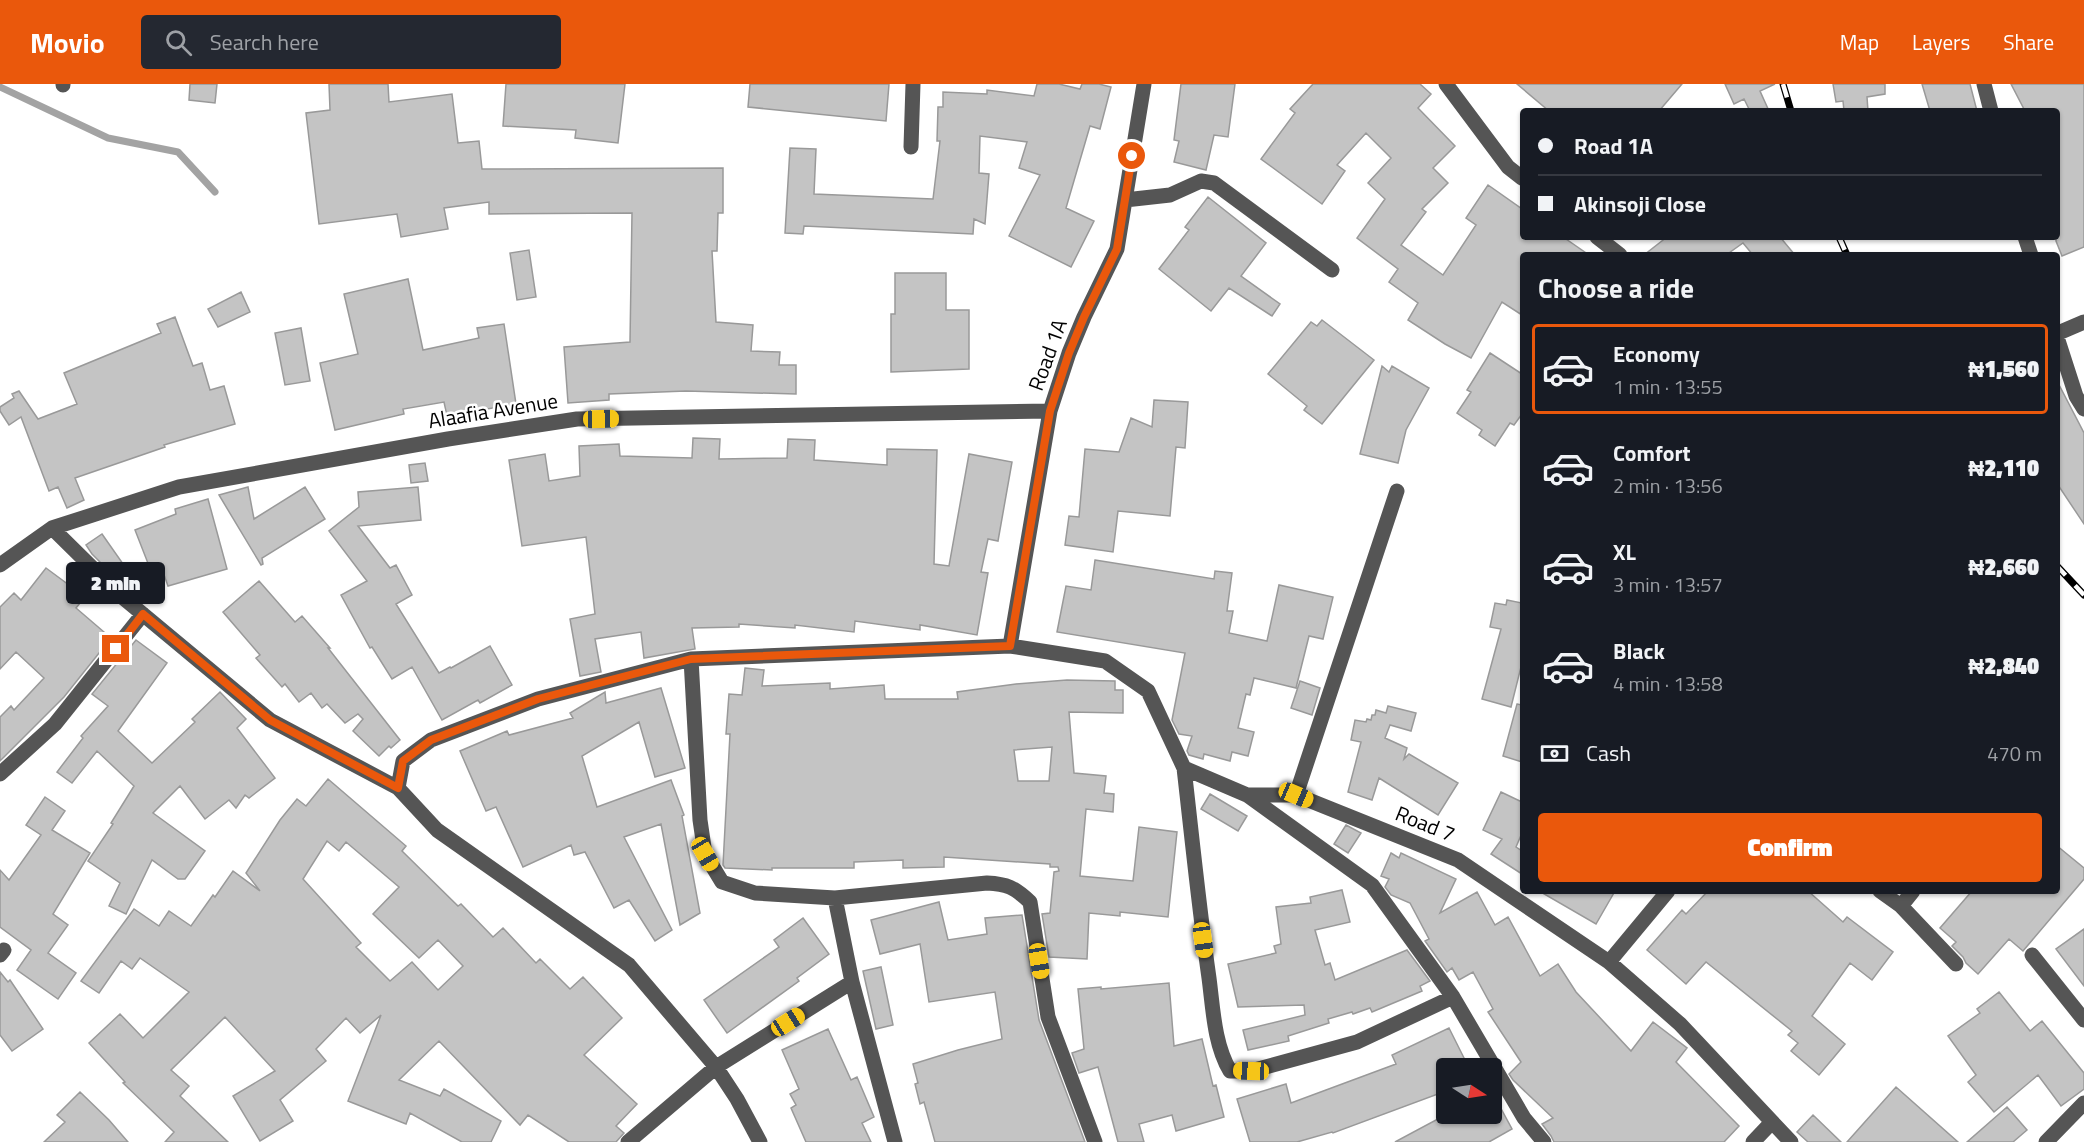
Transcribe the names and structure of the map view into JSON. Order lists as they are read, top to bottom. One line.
{"streets":{"street":["Road 1A","Alaafia Avenue","Road 7"]},"crossings":[["Road 1A","Alaafia Avenue"]],"north":"right","page":{"header":"Movio","search":"Search here","nav":["Map","Layers","Share"],"banner":["Road 1A","Akinsoji Close"],"heading":"Choose a ride","list":[{"name":"Economy","note":"1 min · 13:55","value":"₦1,560"},{"name":"Comfort","note":"2 min · 13:56","value":"₦2,110"},{"name":"XL","note":"3 min · 13:57","value":"₦2,660"},{"name":"Black","note":"4 min · 13:58","value":"₦2,840"}],"bubble":"2 min","pay":["Cash","470 m"],"buttons":"Confirm"}}
